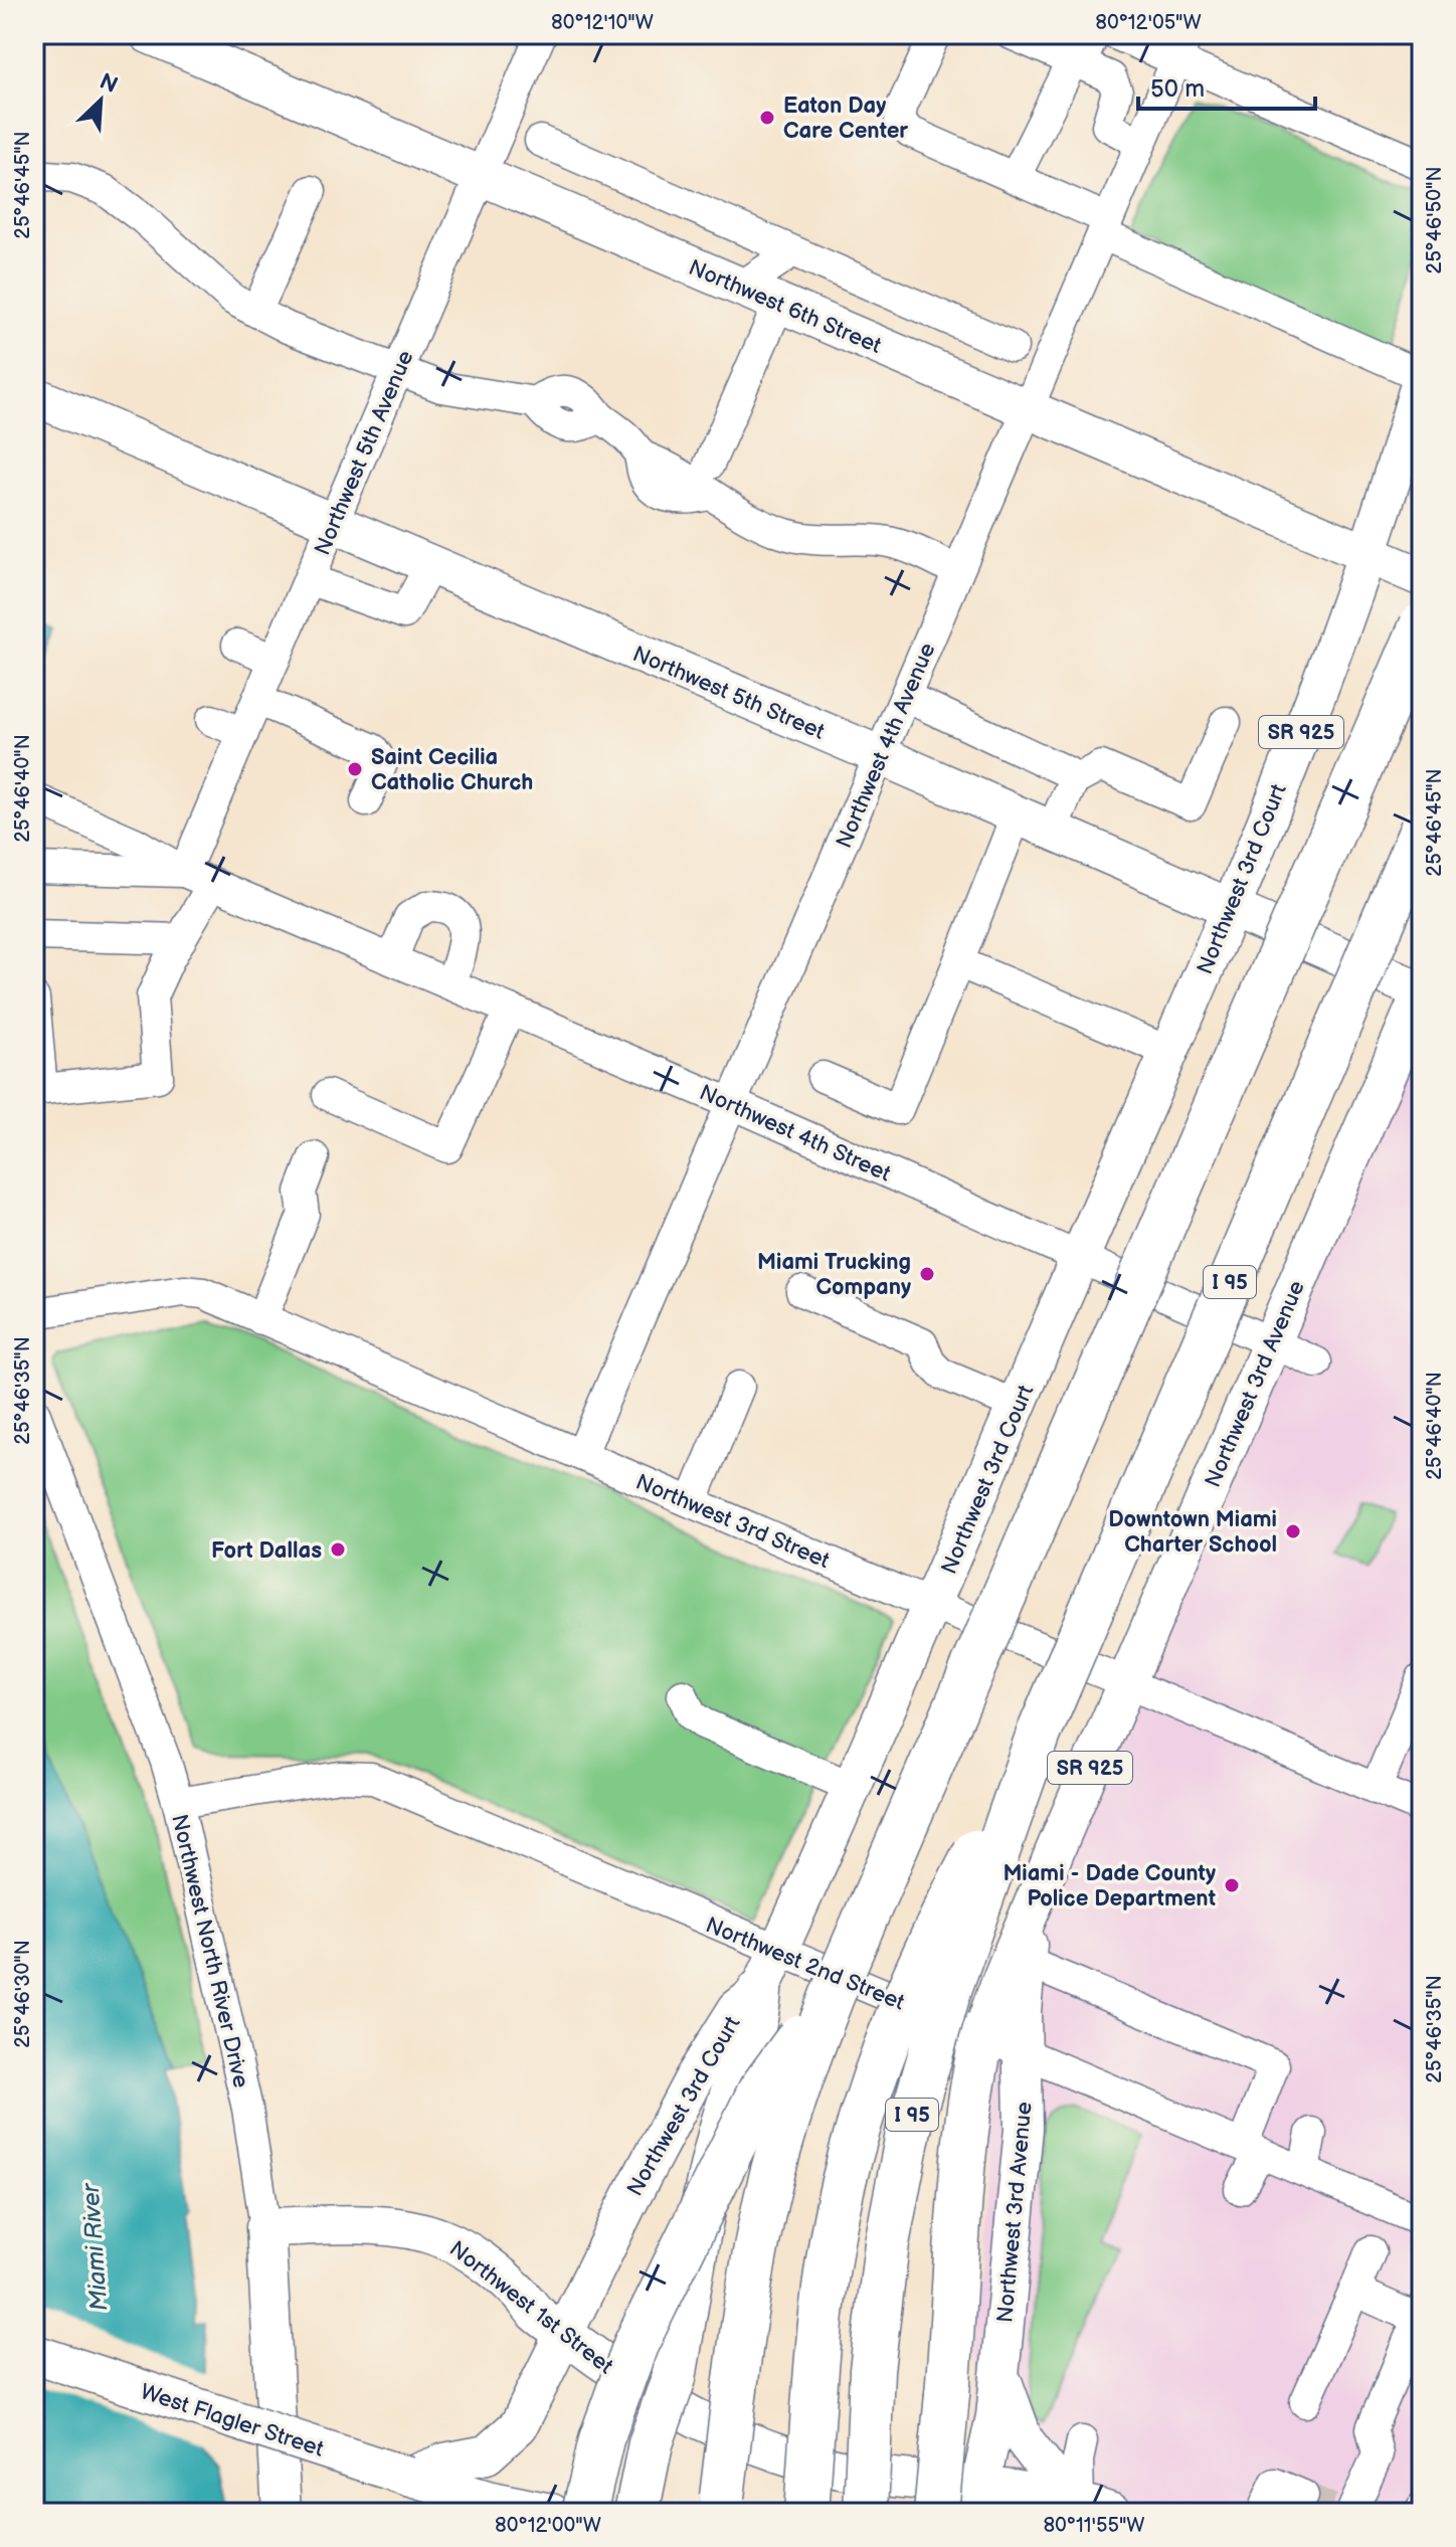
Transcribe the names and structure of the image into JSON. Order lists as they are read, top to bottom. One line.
{"streets":{"highway":["I 95"],"main road":["Northwest 6th Street","Northwest 5th Street","SR 925","Northwest 3rd Court","Northwest 3rd Avenue","Northwest North River Drive","Northwest 1st Street","West Flagler Street"],"street":["Northwest 5th Avenue","Northwest 4th Avenue","Northwest 4th Street","Northwest 3rd Street","Northwest 2nd Street"]},"crossings":[["Northwest 6th Street","Northwest 5th Avenue"],["Northwest 6th Street","Northwest 4th Avenue"],["Northwest 6th Street","Northwest 3rd Court"],["Northwest 5th Avenue","Northwest 5th Street"],["Northwest 5th Avenue","Northwest 4th Street"],["Northwest 5th Street","Northwest 4th Avenue"],["Northwest 5th Street","Northwest 3rd Court"],["Northwest 5th Street","Northwest 3rd Avenue"],["Northwest 4th Avenue","Northwest 4th Street"],["Northwest 4th Avenue","Northwest 3rd Street"],["Northwest 3rd Court","Northwest 4th Street"],["Northwest 3rd Court","Northwest 3rd Street"],["Northwest 3rd Court","Northwest 2nd Street"],["Northwest 3rd Court","Northwest 1st Street"],["Northwest 3rd Court","West Flagler Street"],["Northwest 4th Street","Northwest 3rd Avenue"],["Northwest 3rd Avenue","Northwest 3rd Street"],["Northwest 3rd Avenue","Northwest 2nd Street"],["Northwest 3rd Avenue","Northwest 1st Street"],["Northwest North River Drive","Northwest 2nd Street"],["Northwest North River Drive","Northwest 1st Street"]],"water":["Miami River"],"places":["Eaton Day Care Center","Saint Cecilia Catholic Church","Miami Trucking Company","Downtown Miami Charter School","Fort Dallas","Miami - Dade County Police Department"],"scale_bar":"50 m","north":"top right","coordinates":["80°12'10\"W","80°12'05\"W","25°46'45\"N","25°46'50\"N","25°46'40\"N","25°46'35\"N","25°46'30\"N","80°12'00\"W","80°11'55\"W"]}
